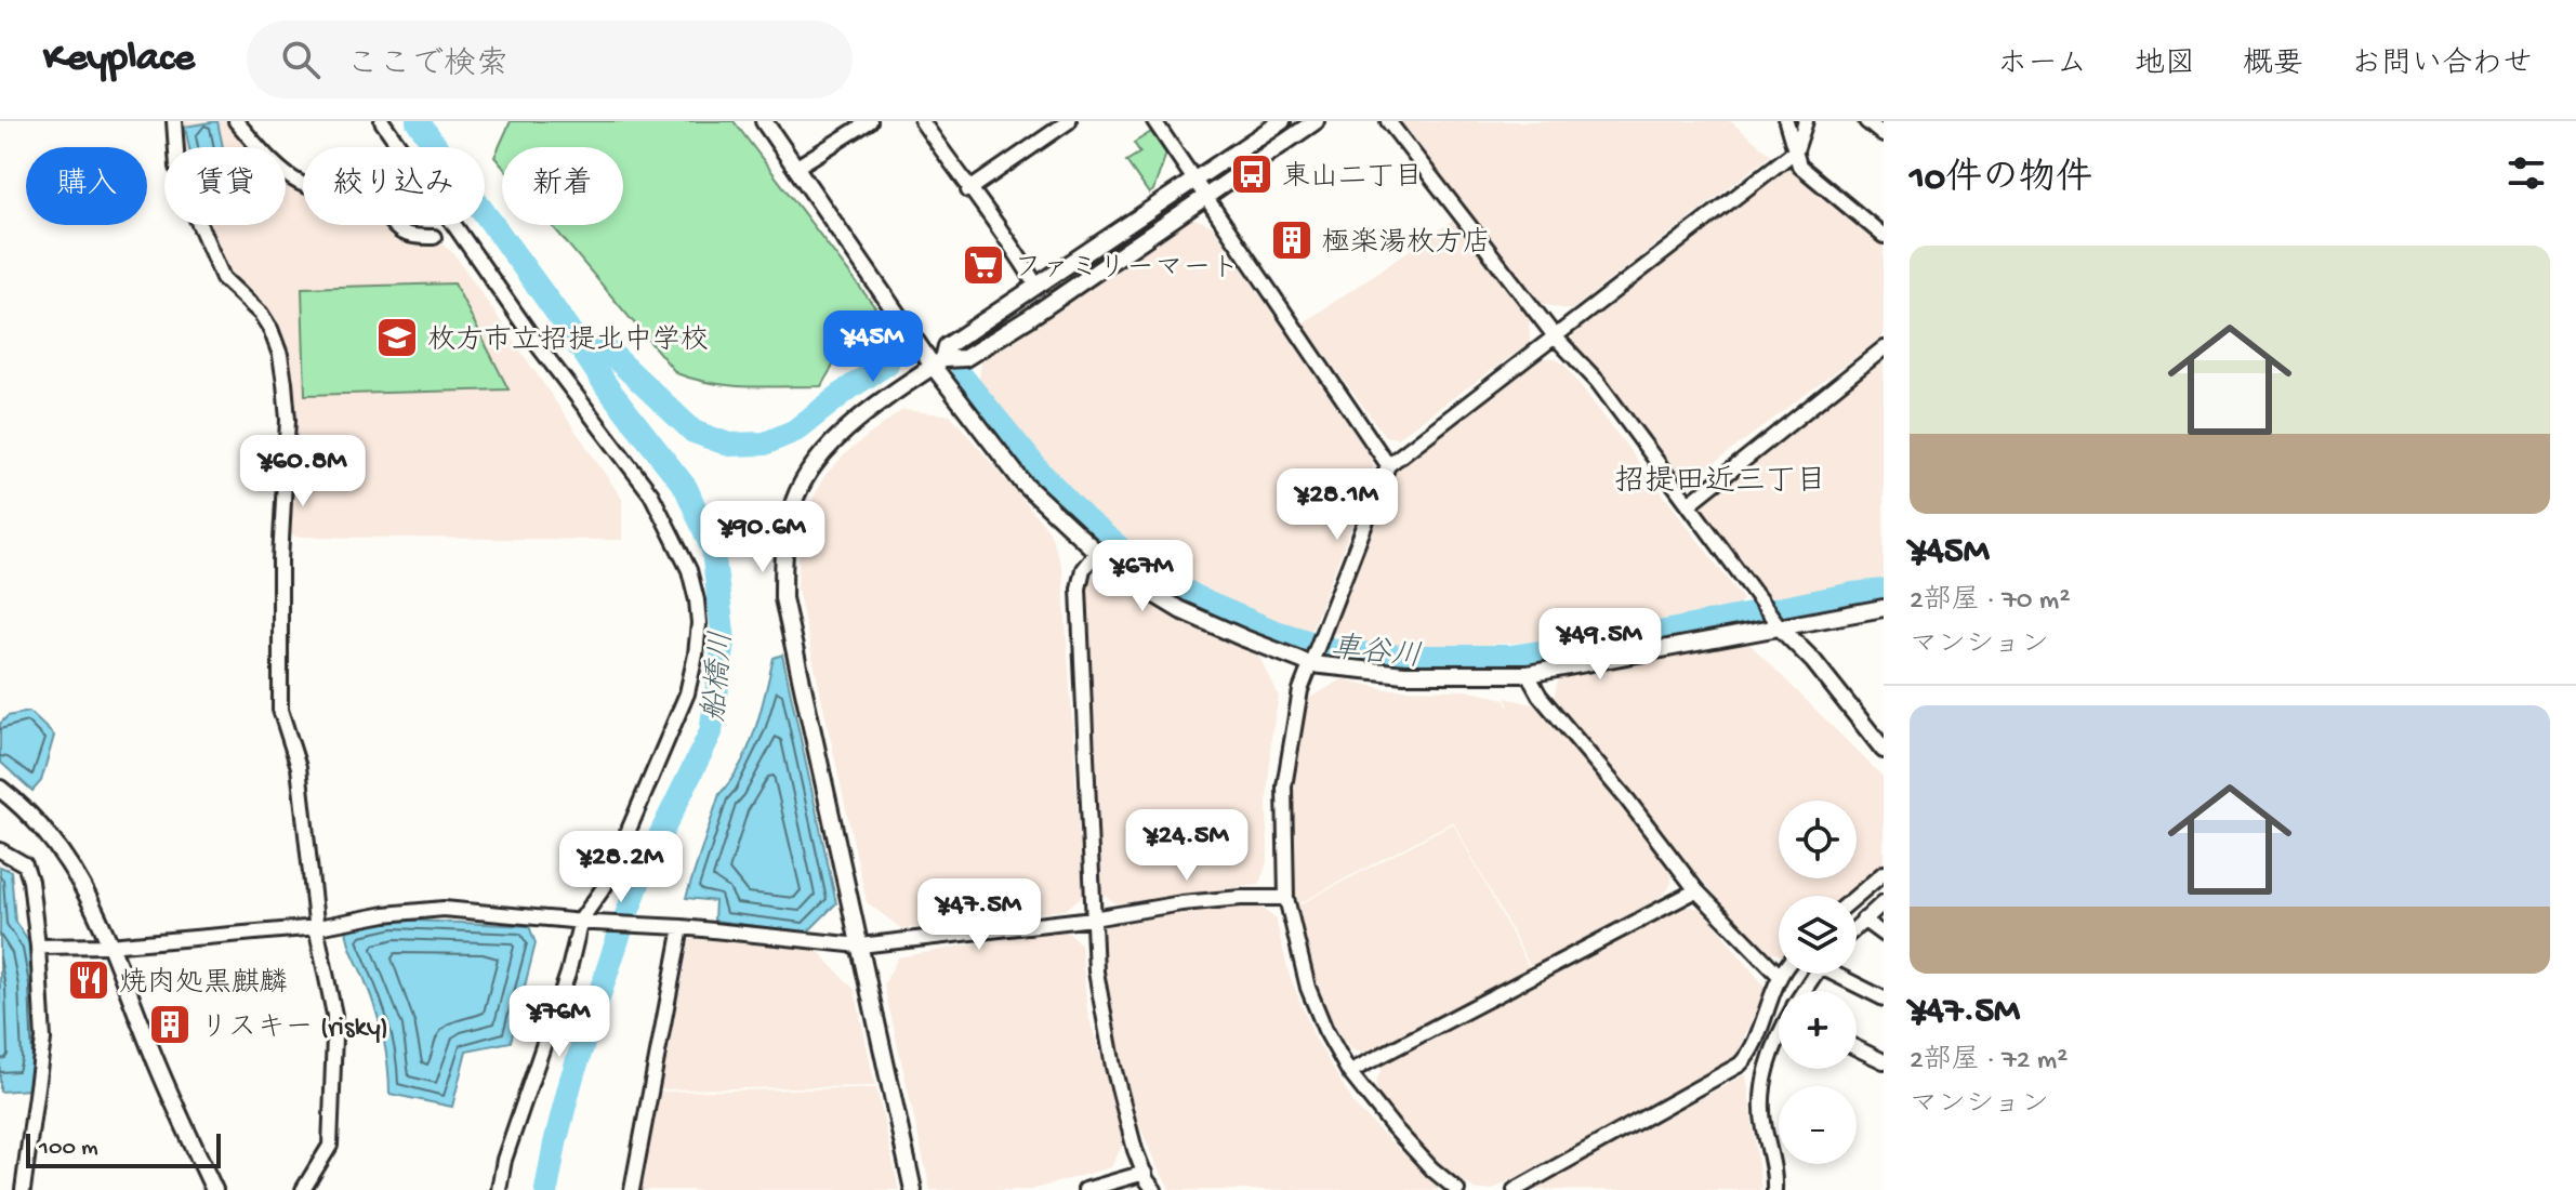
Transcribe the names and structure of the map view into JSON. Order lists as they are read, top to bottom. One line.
{"districts":["招提田近三丁目"],"water":["車谷川","船橋川"],"places":{"bus stop":["東山二丁目"],"building":["極楽湯枚方店","リスキー (risky)"],"supermarket":["ファミリーマート"],"school or university":["枚方市立招提北中学校"],"restaurant":["焼肉処黒麒麟"]},"scale_bar":"100 m","page":{"header":"Keyplace","search":"ここで検索","nav":["ホーム","地図","概要","お問い合わせ"],"heading":"10件の物件","chip":["購入","賃貸","絞り込み","新着"],"list":[{"name":"¥45M","note":"2部屋 · 70 m² · マンション"},{"name":"¥47.5M","note":"2部屋 · 72 m² · マンション"}],"price":["¥45M","¥60.8M","¥28.1M","¥90.6M","¥67M","¥49.5M","¥24.5M","¥28.2M","¥47.5M","¥76M"],"map_buttons":["+","−"],"scale":"100 m"}}
